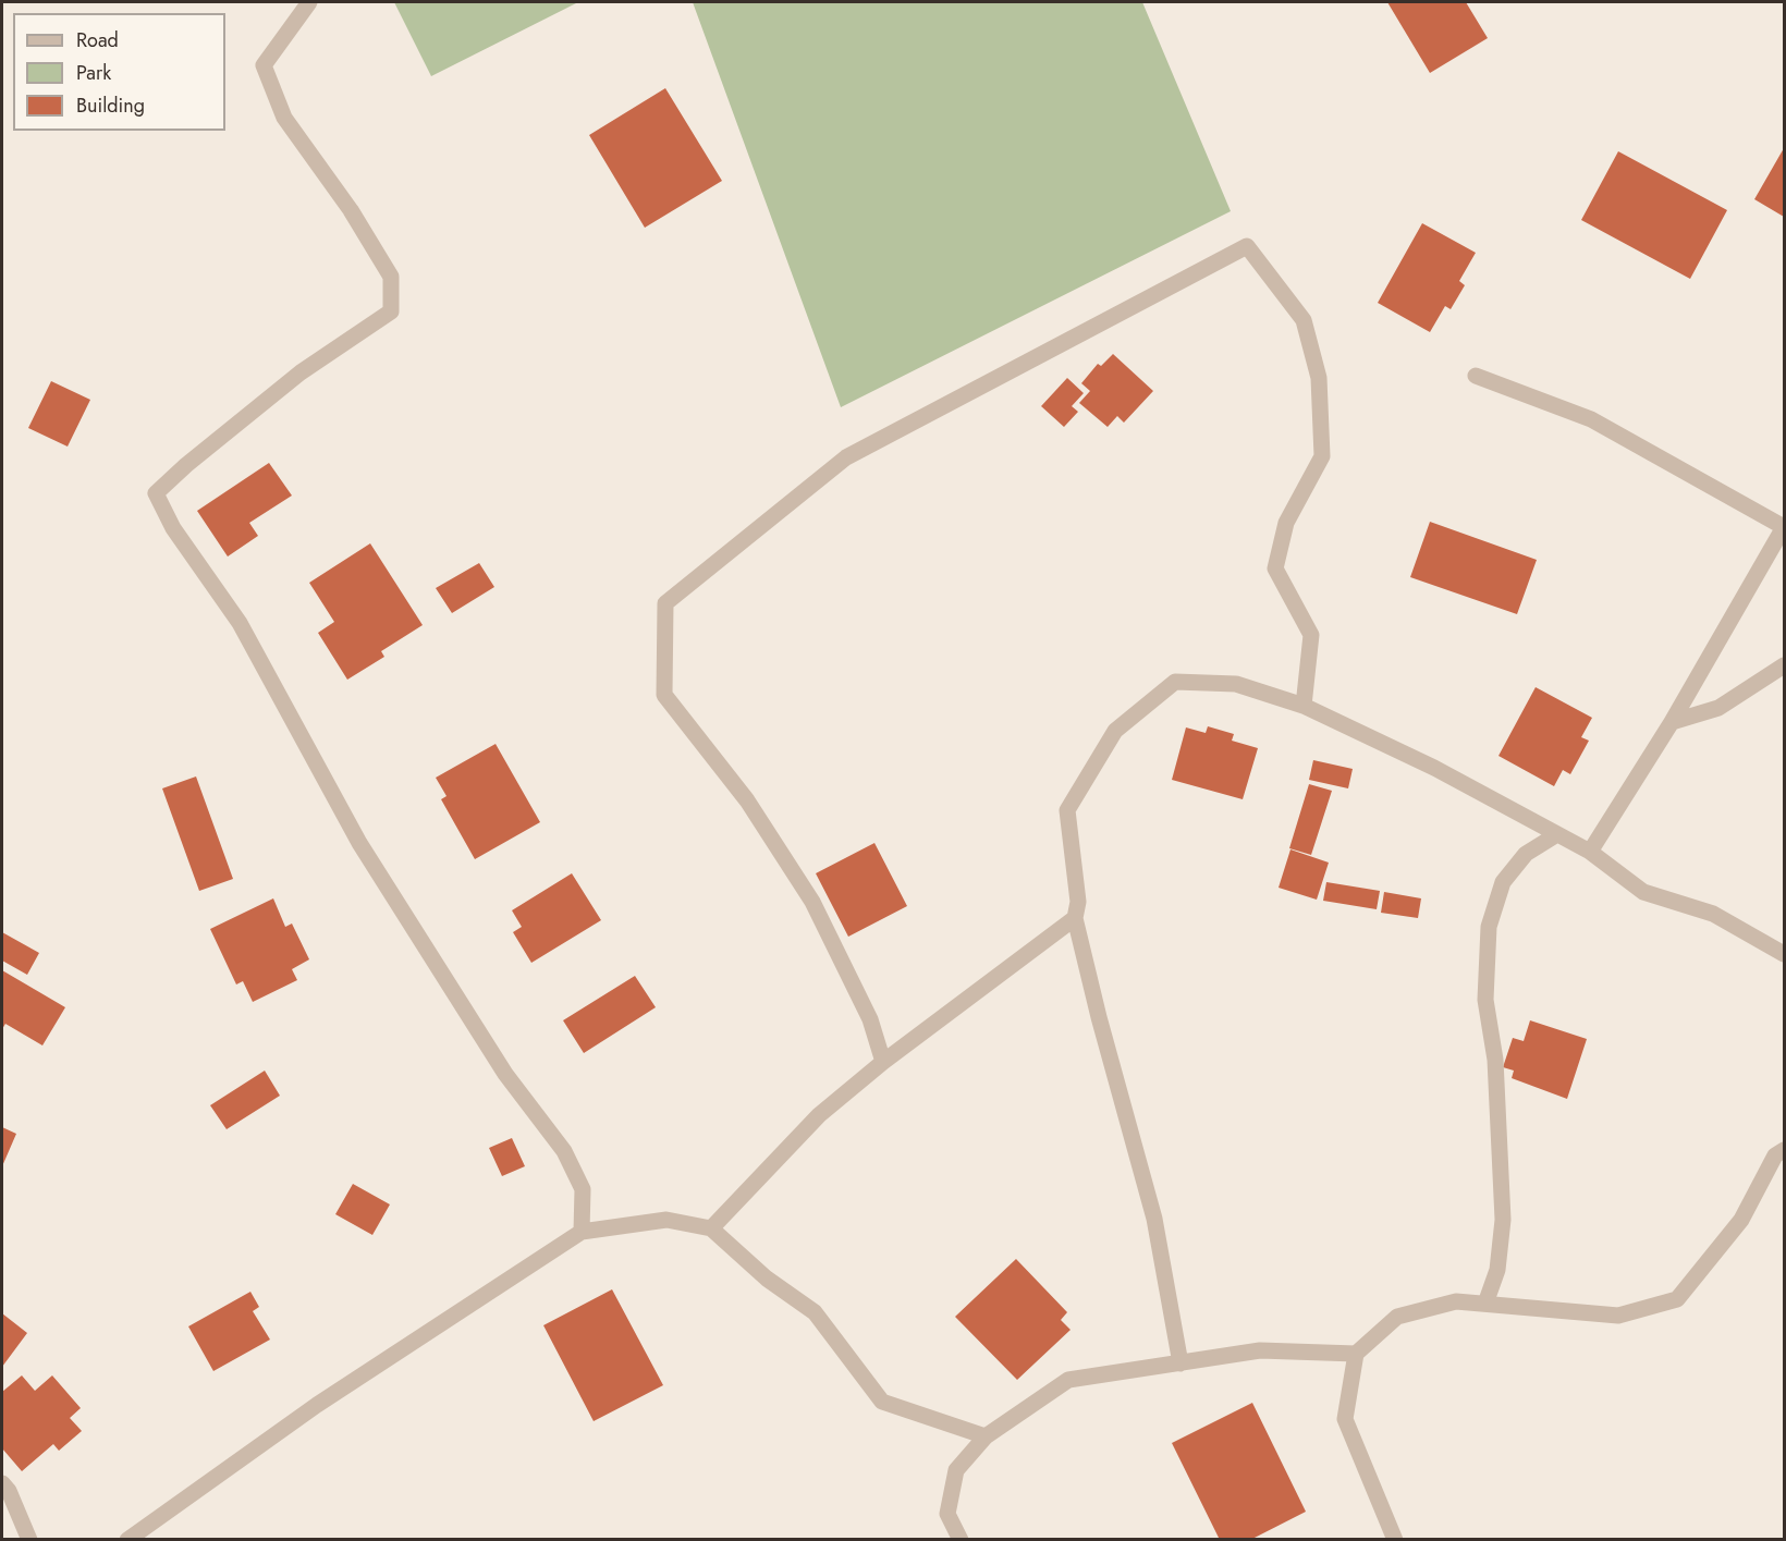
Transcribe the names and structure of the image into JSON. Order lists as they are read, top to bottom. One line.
{"legend":["Road","Park","Building"]}
